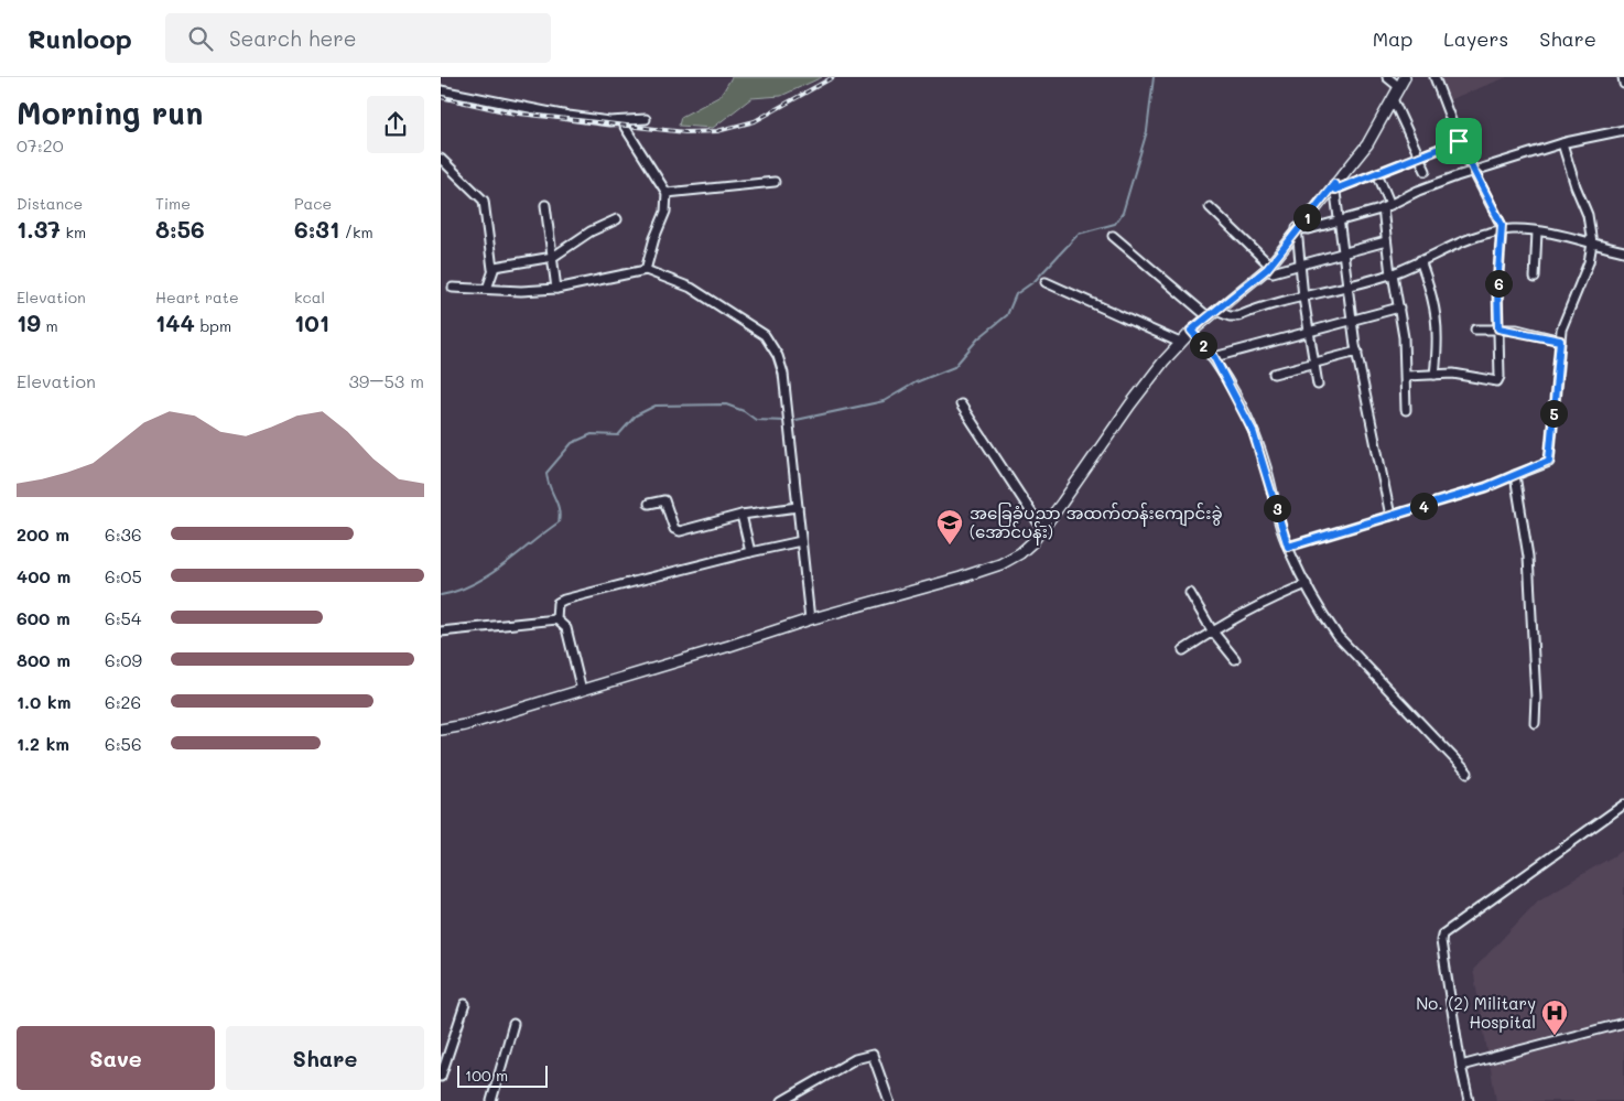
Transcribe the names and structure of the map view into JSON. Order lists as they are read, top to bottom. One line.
{"places":{"school or university":["အခြေခံပညာ အထက်တန်းကျောင်းခွဲ (အောင်ပန်း)"],"hospital":["No. (2) Military Hospital"]},"scale_bar":"100 m","page":{"header":"Runloop","search":"Search here","nav":["Map","Layers","Share"],"heading":["Morning run","07:20"],"stats":[["Distance","1.37 km"],["Time","8:56"],["Pace","6:31 /km"],["Elevation","19 m"],["Heart rate","144 bpm"],["kcal","101"]],"pins":["1","6","2","5","4","3"],"chart":["Elevation","39–53 m"],"list":[{"name":"200 m","note":"6:36"},{"name":"400 m","note":"6:05"},{"name":"600 m","note":"6:54"},{"name":"800 m","note":"6:09"},{"name":"1.0 km","note":"6:26"},{"name":"1.2 km","note":"6:56"}],"buttons":["Save","Share"],"scale":"100 m"}}
